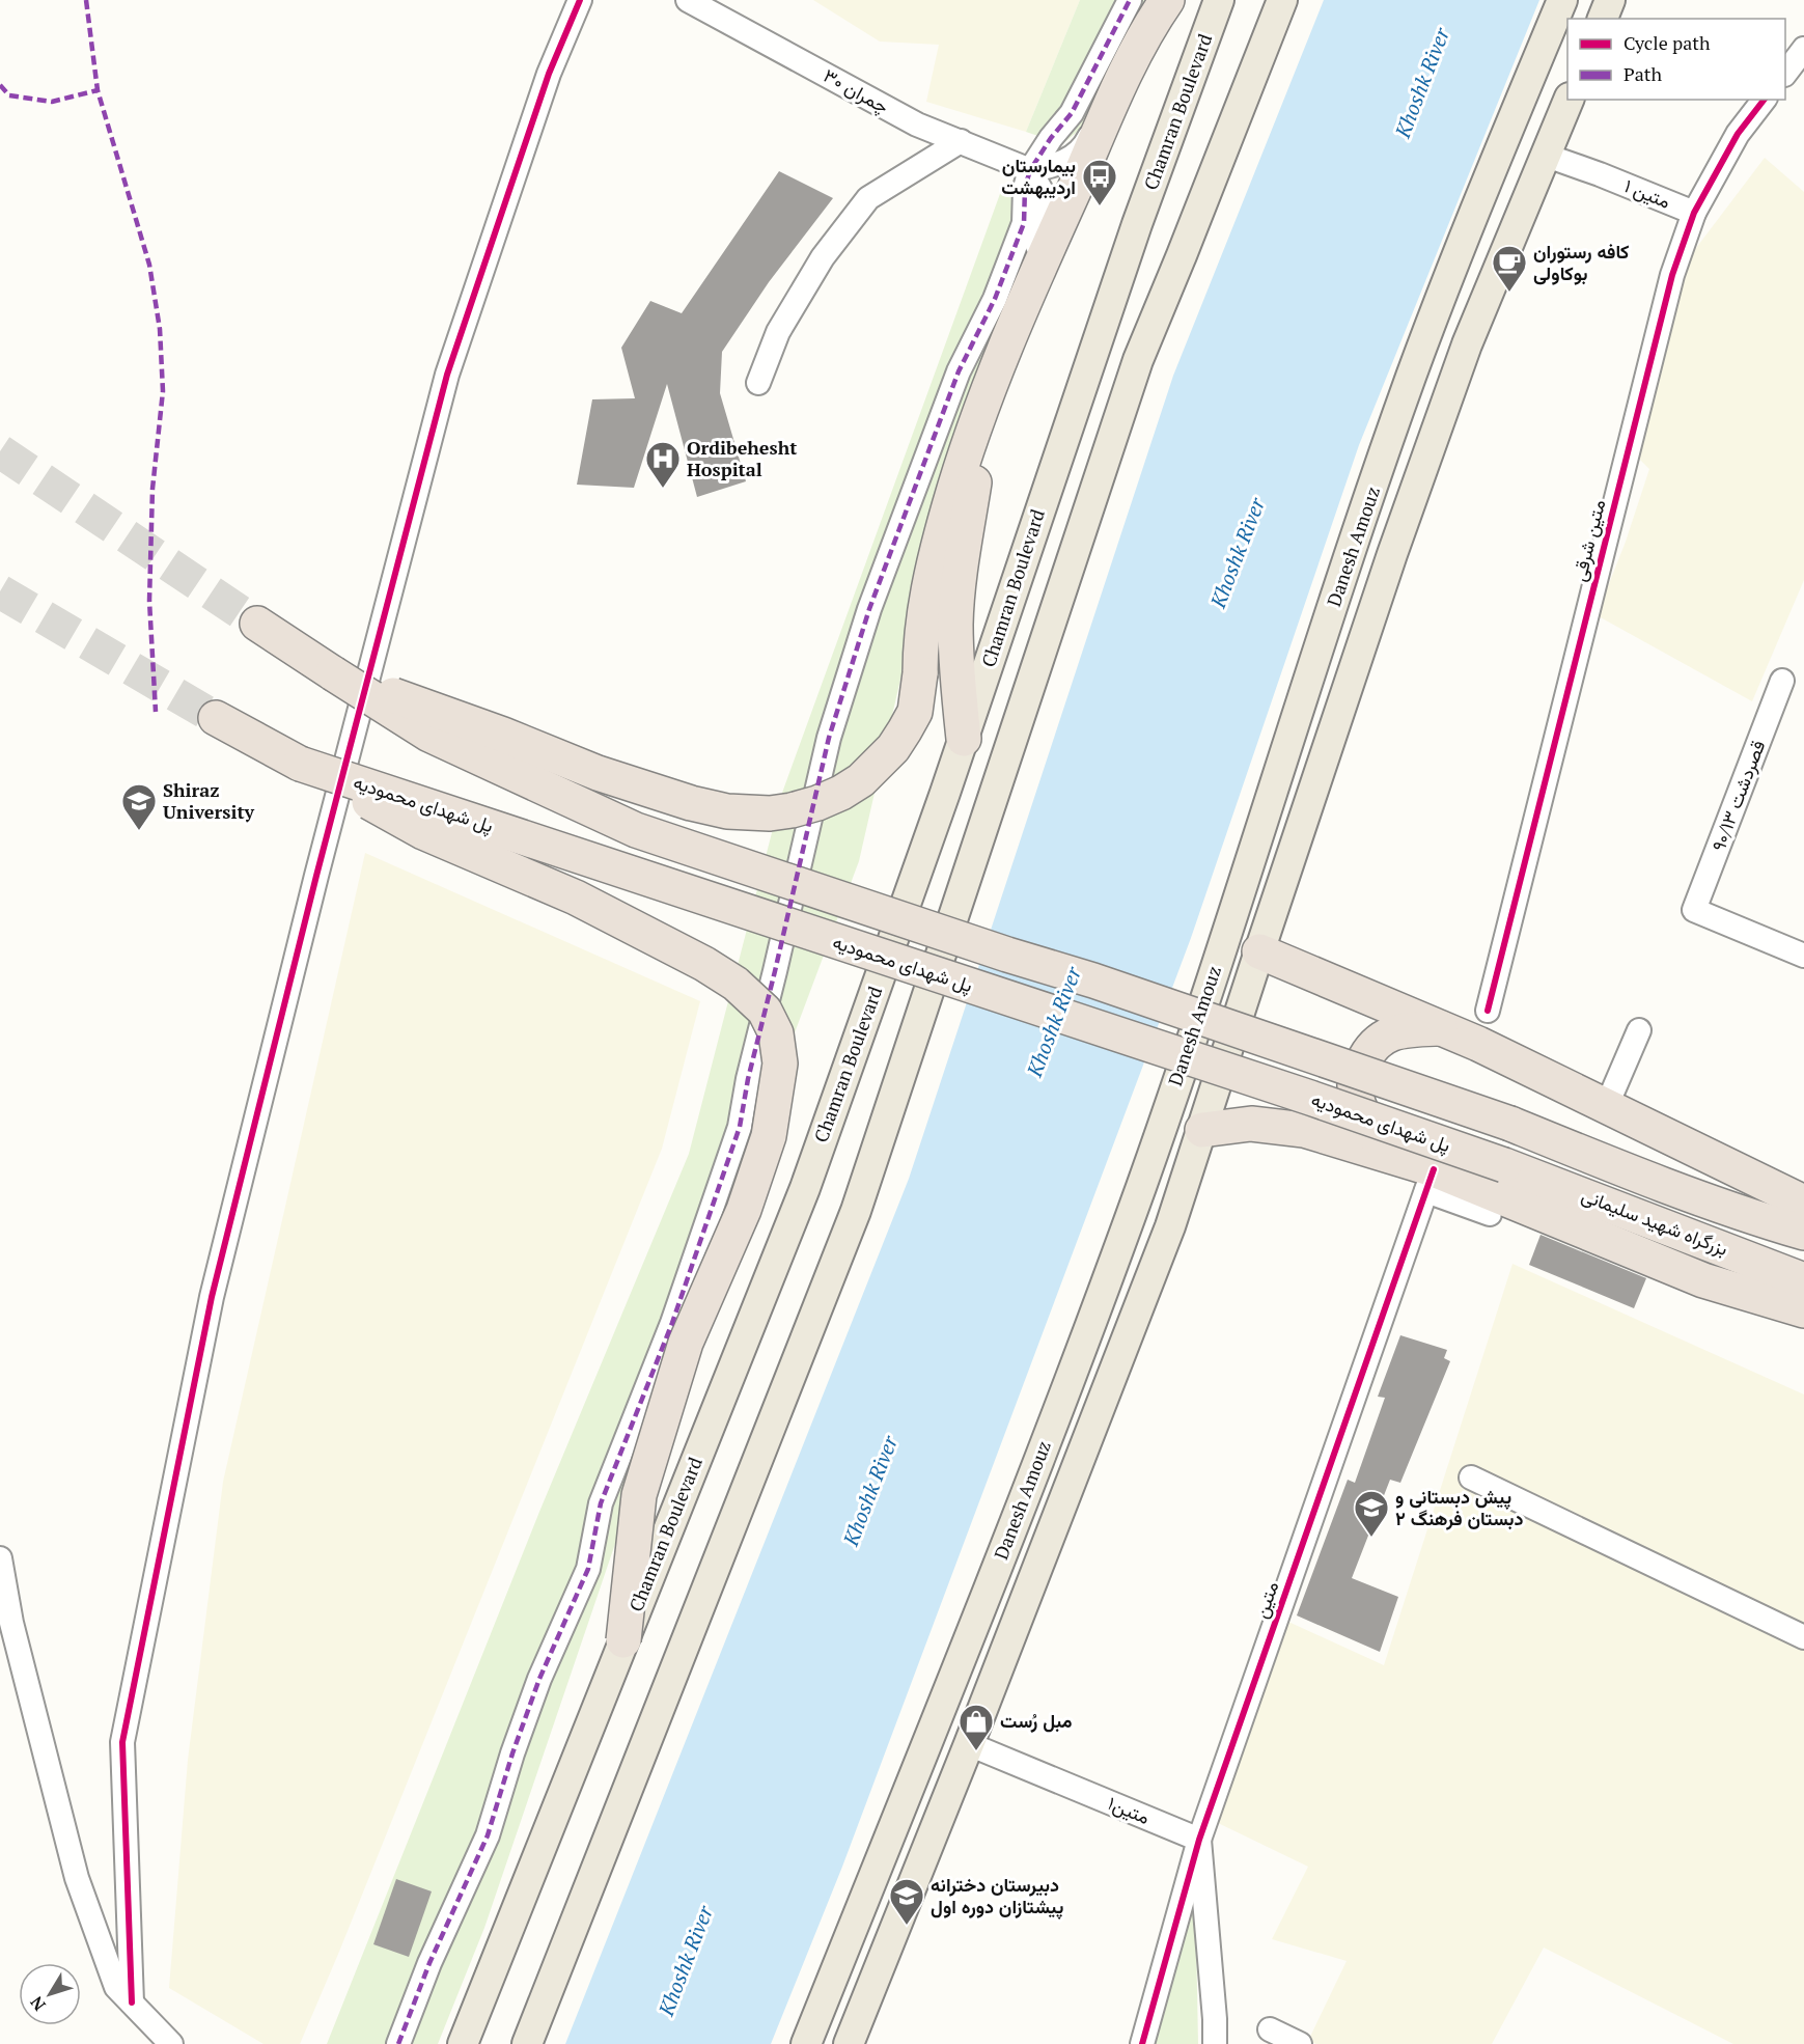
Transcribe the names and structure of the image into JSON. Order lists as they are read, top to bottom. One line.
{"streets":{"highway":["پل شهدای محمودیه","بزرگراه شهید سلیمانی"],"main road":["Chamran Boulevard","Danesh Amouz"],"street":["۳۰ چمران","متین ۱","متین شرقی","۹۰/۱۳ قصردشت","متین","متین۱"]},"crossings":[["متین ۱","متین شرقی"],["متین ۱","Danesh Amouz"],["Danesh Amouz","متین۱"],["پل شهدای محمودیه","بزرگراه شهید سلیمانی"],["متین","متین۱"]],"water":["Khoshk River"],"places":{"bus stop":["بیمارستان اردیبهشت"],"cafe":["کافه رستوران بوکاولی"],"hospital":["Ordibehesht Hospital"],"school or university":["Shiraz University","پیش دبستانی و دبستان فرهنگ ۲","دبیرستان دخترانه پیشتازان دوره اول"],"shop":["مبل رُست"]},"legend":["Cycle path","Path"],"north":"bottom left"}
